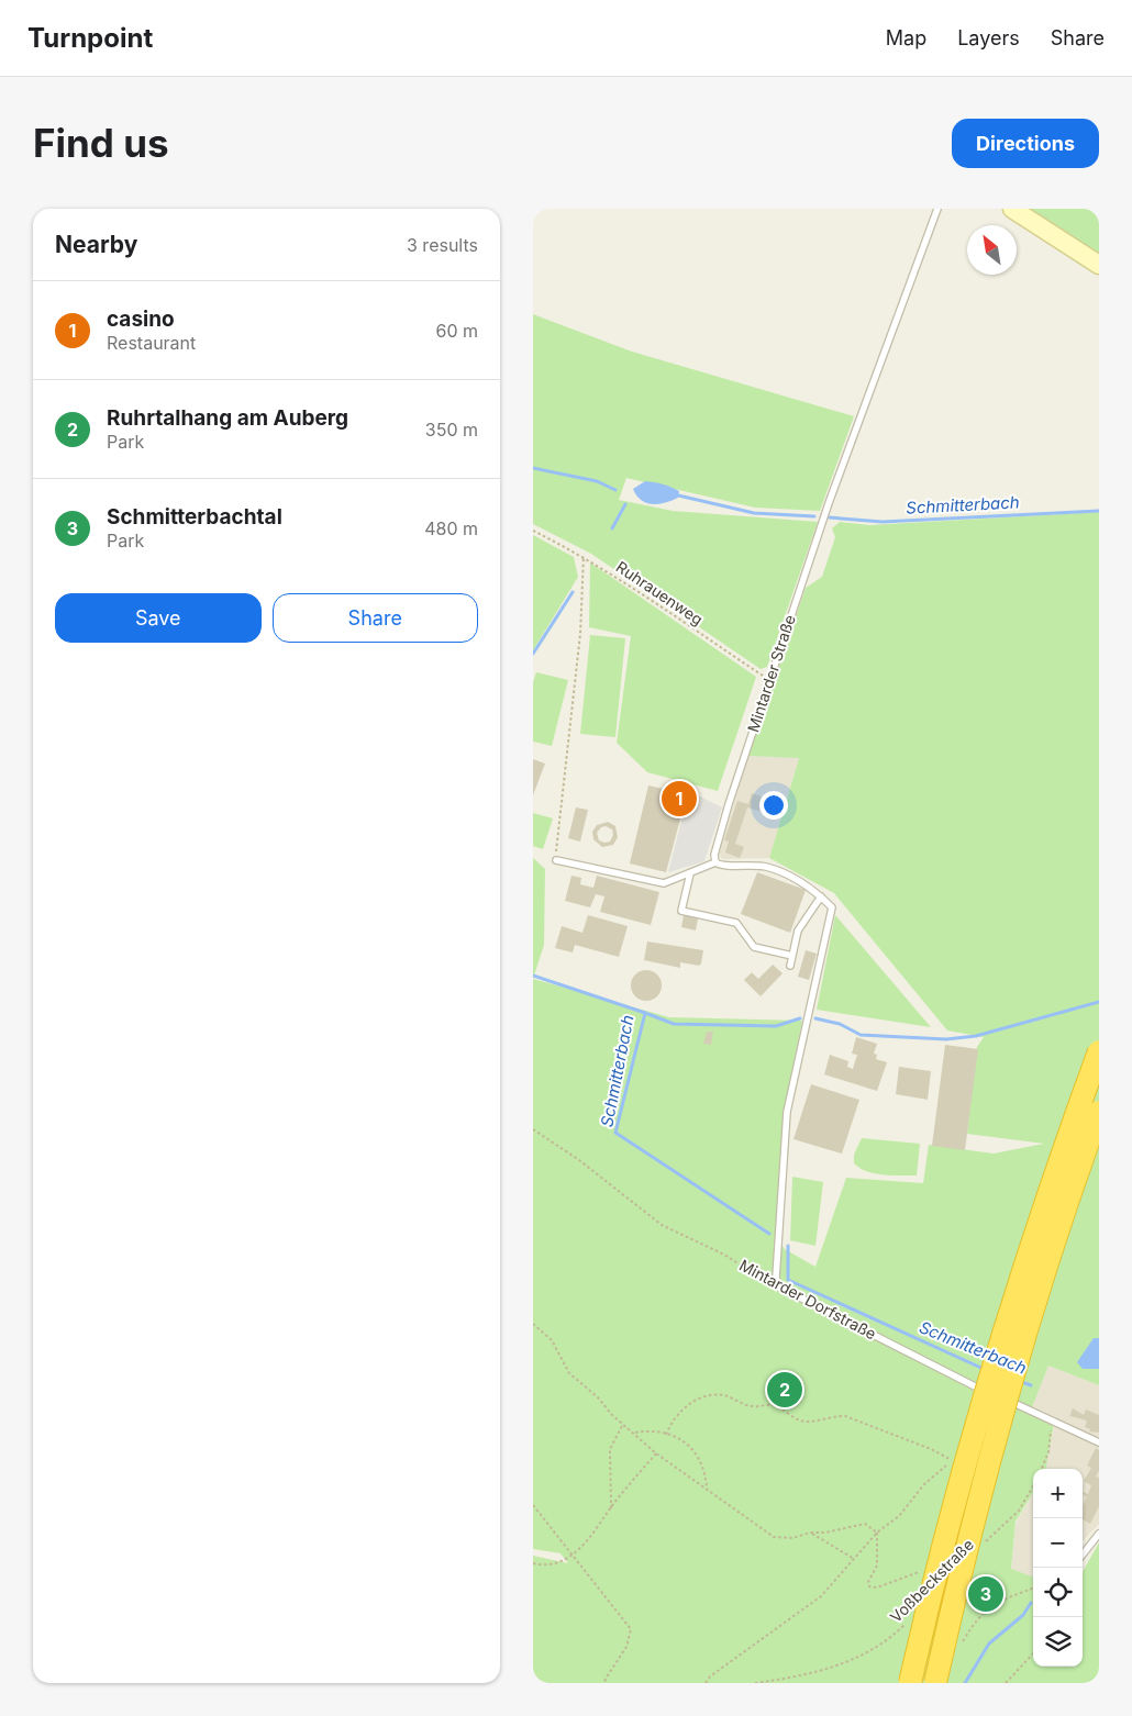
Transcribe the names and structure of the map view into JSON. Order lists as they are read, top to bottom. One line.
{"streets":{"lane":["Mintarder Straße","Mintarder Dorfstraße"],"path":["Ruhrauenweg","Voßbeckstraße"]},"crossings":[["Ruhrauenweg","Mintarder Straße"]],"water":["Schmitterbach"],"north":"top left","page":{"header":"Turnpoint","nav":["Map","Layers","Share"],"buttons":["Directions",["Save","Share"]],"title":"Find us","heading":["Nearby","3 results"],"list":[{"mark":"1","name":"casino","note":"Restaurant","value":"60 m"},{"mark":"2","name":"Ruhrtalhang am Auberg","note":"Park","value":"350 m"},{"mark":"3","name":"Schmitterbachtal","note":"Park","value":"480 m"}],"pins":["1","2","3"],"map_buttons":["+","−"]}}
